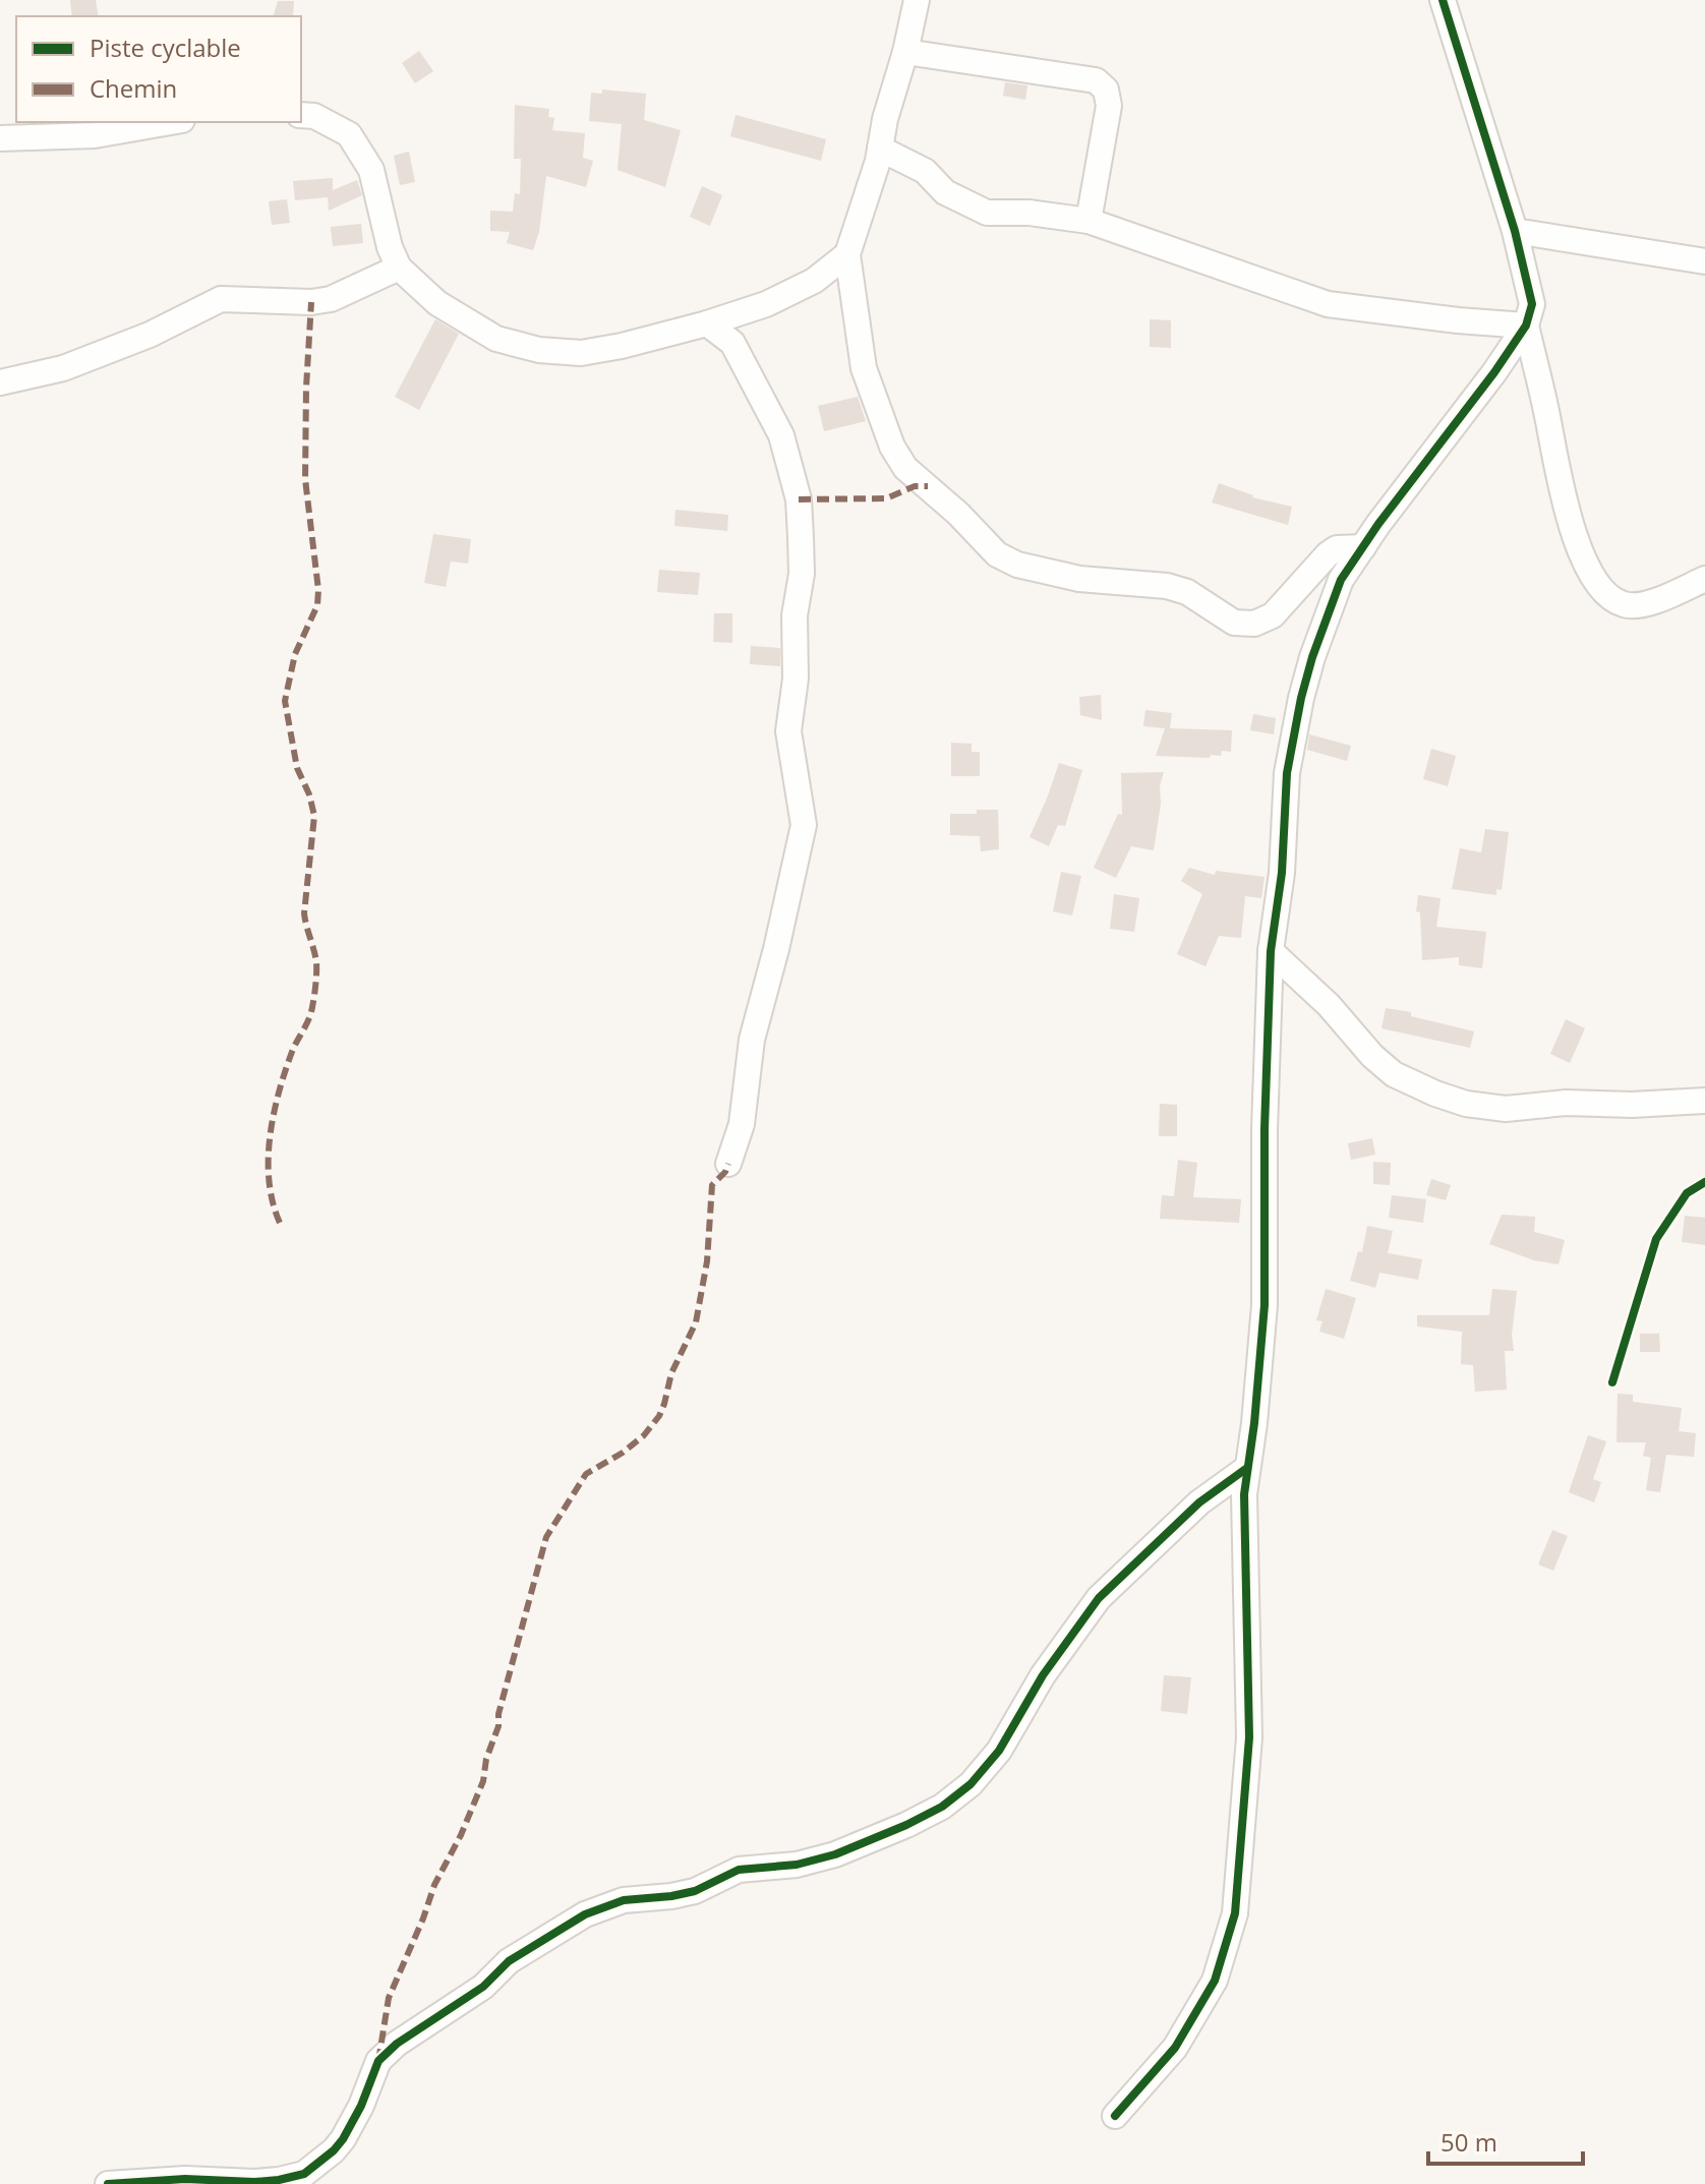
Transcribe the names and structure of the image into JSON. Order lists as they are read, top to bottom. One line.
{"legend":["Piste cyclable","Chemin"],"scale_bar":"50 m"}
